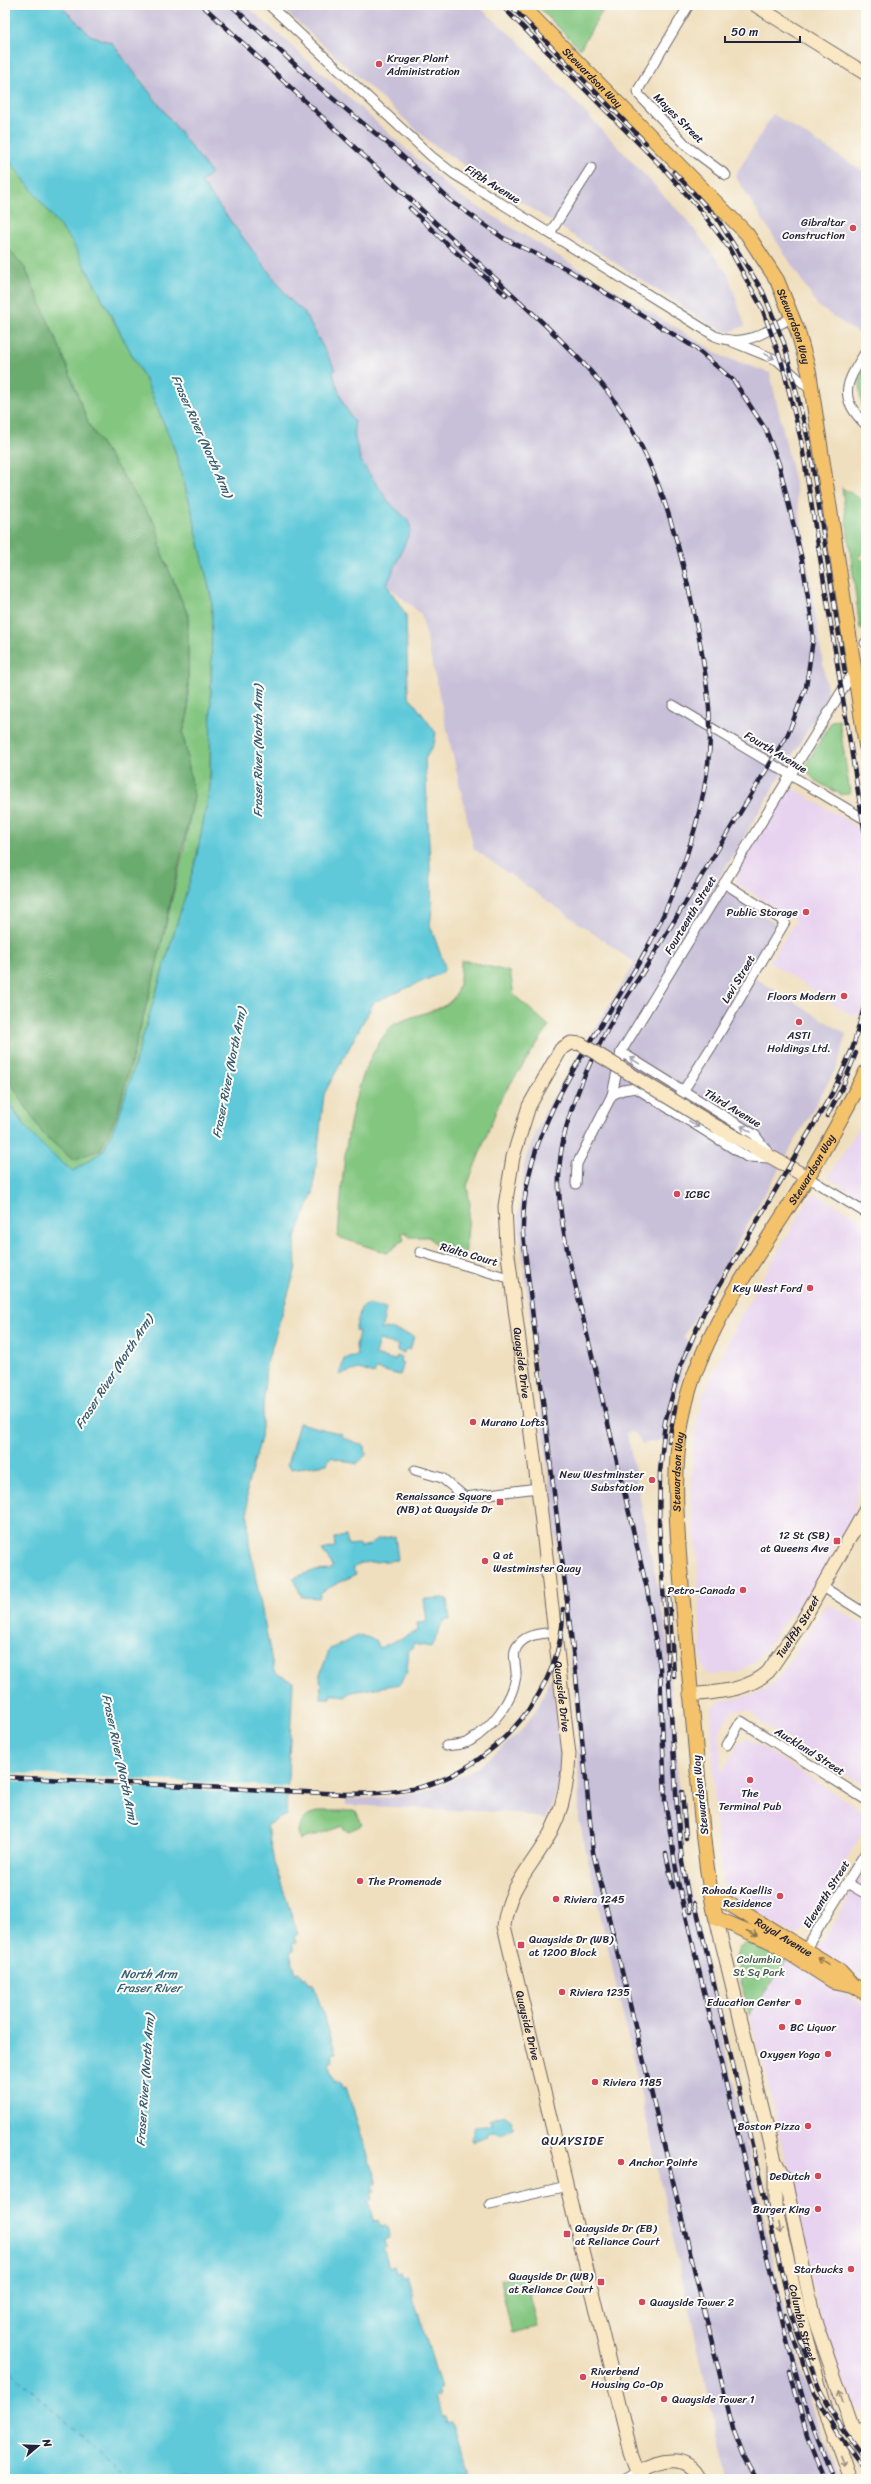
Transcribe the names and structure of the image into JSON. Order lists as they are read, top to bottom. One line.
{"streets":{"main road":["Stewardson Way","Royal Avenue"],"street":["Mayes Street","Fifth Avenue","Fourth Avenue","Fourteenth Street","Levi Street","Third Avenue","Rialto Court","Quayside Drive","Twelfth Street","Auckland Street","Eleventh Street","Columbia Street"]},"crossings":[["Stewardson Way","Fifth Avenue"],["Stewardson Way","Fourteenth Street"],["Stewardson Way","Quayside Drive"],["Stewardson Way","Twelfth Street"],["Stewardson Way","Royal Avenue"],["Stewardson Way","Columbia Street"],["Fourth Avenue","Fourteenth Street"],["Fourteenth Street","Levi Street"],["Fourteenth Street","Third Avenue"],["Levi Street","Third Avenue"],["Third Avenue","Quayside Drive"],["Rialto Court","Quayside Drive"],["Eleventh Street","Royal Avenue"],["Royal Avenue","Columbia Street"]],"districts":["QUAYSIDE"],"water":["Fraser River (North Arm)","North Arm Fraser River"],"parks":["Columbia St Sq Park"],"places":{"other":["Kruger Plant Administration","Gibraltar Construction","Public Storage","Floors Modern","ASTI Holdings Ltd.","ICBC","Key West Ford","Murano Lofts","New Westminster Substation","Q at Westminster Quay","Petro-Canada","The Terminal Pub","The Promenade","Rohoda Kaellis Residence","Riviera 1245","Riviera 1235","Education Center","BC Liquor","Oxygen Yoga","Riviera 1185","Boston Pizza","Anchor Pointe","DeDutch","Burger King","Starbucks","Quayside Tower 2","Riverbend Housing Co-Op","Quayside Tower 1"],"transit":["Renaissance Square (NB) at Quayside Dr","12 St (SB) at Queens Ave","Quayside Dr (WB) at 1200 Block","Quayside Dr (EB) at Reliance Court","Quayside Dr (WB) at Reliance Court"]},"scale_bar":"50 m","north":"right"}
